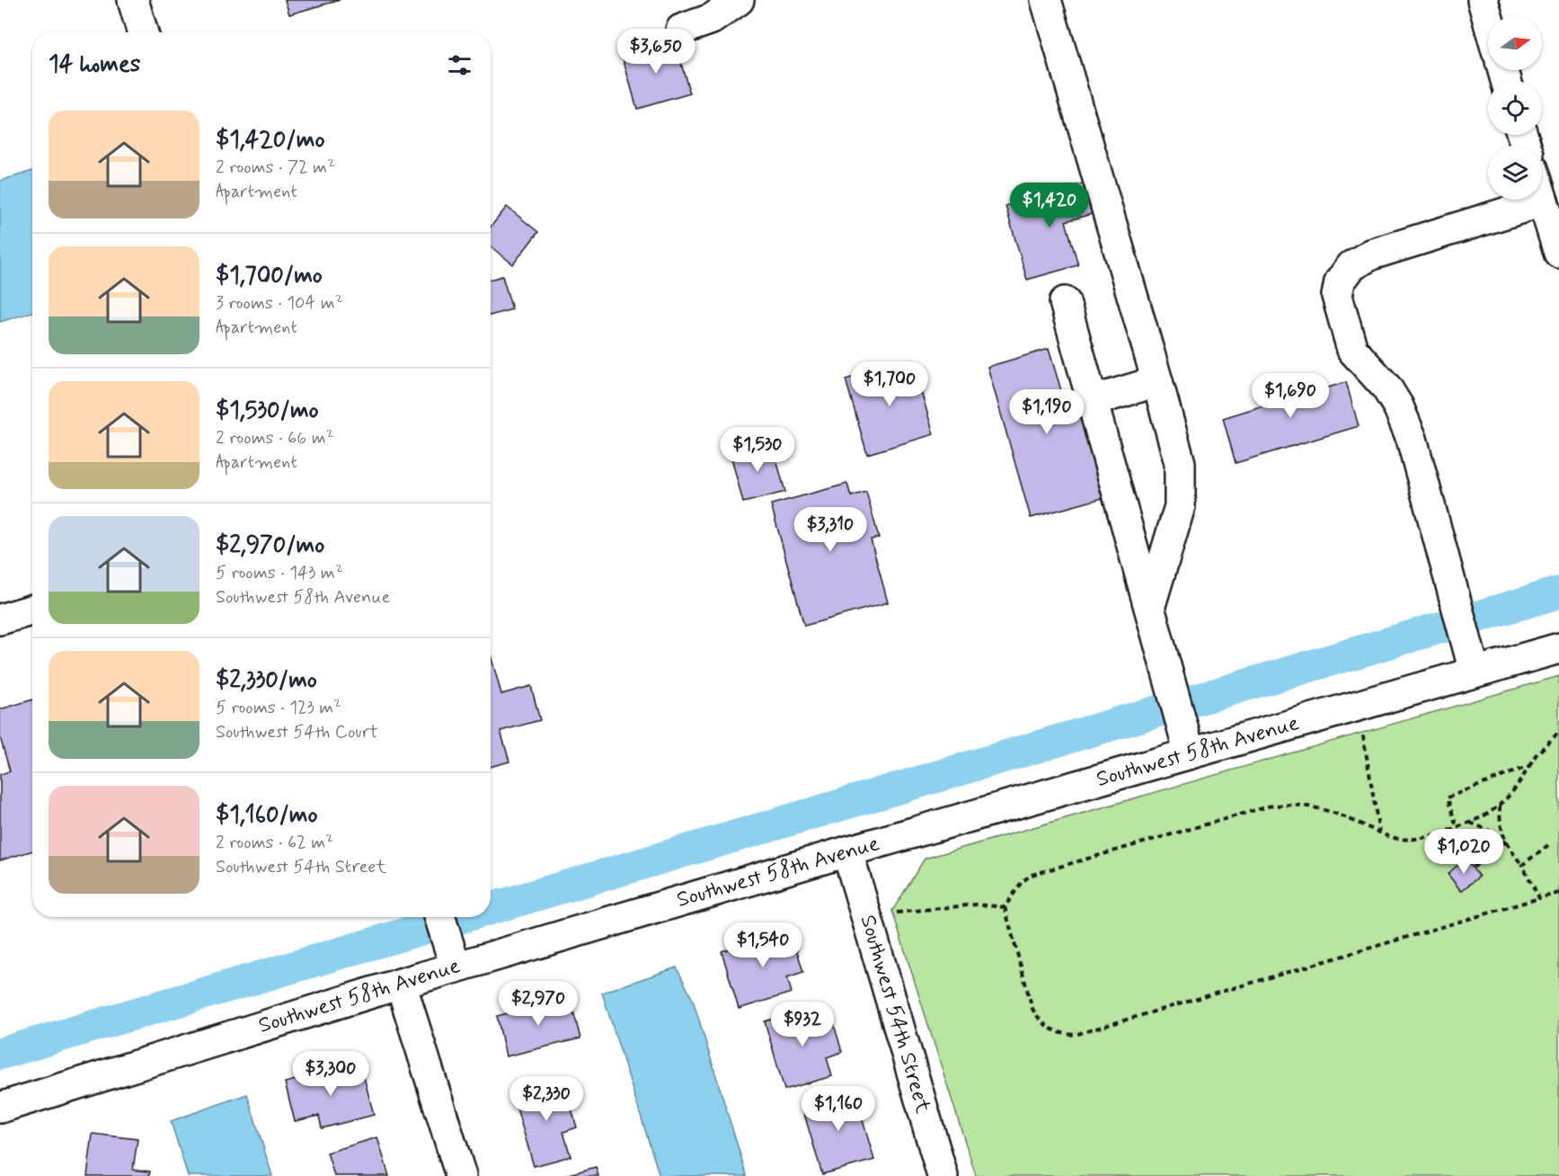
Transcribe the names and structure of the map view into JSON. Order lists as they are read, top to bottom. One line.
{"streets":{"street":["Southwest 58th Avenue","Southwest 54th Street"]},"crossings":[["Southwest 58th Avenue","Southwest 54th Street"]],"north":"right","page":{"price":["$3,650","$1,420","$1,700","$1,690","$1,190","$1,530","$3,310","$1,020","$1,540","$2,970","$932","$3,300","$2,330","$1,160"],"heading":"14 homes","list":[{"name":"$1,420/mo","note":"2 rooms · 72 m² · Apartment"},{"name":"$1,700/mo","note":"3 rooms · 104 m² · Apartment"},{"name":"$1,530/mo","note":"2 rooms · 66 m² · Apartment"},{"name":"$2,970/mo","note":"5 rooms · 143 m² · Southwest 58th Avenue"},{"name":"$2,330/mo","note":"5 rooms · 123 m² · Southwest 54th Court"},{"name":"$1,160/mo","note":"2 rooms · 62 m² · Southwest 54th Street"}]}}
